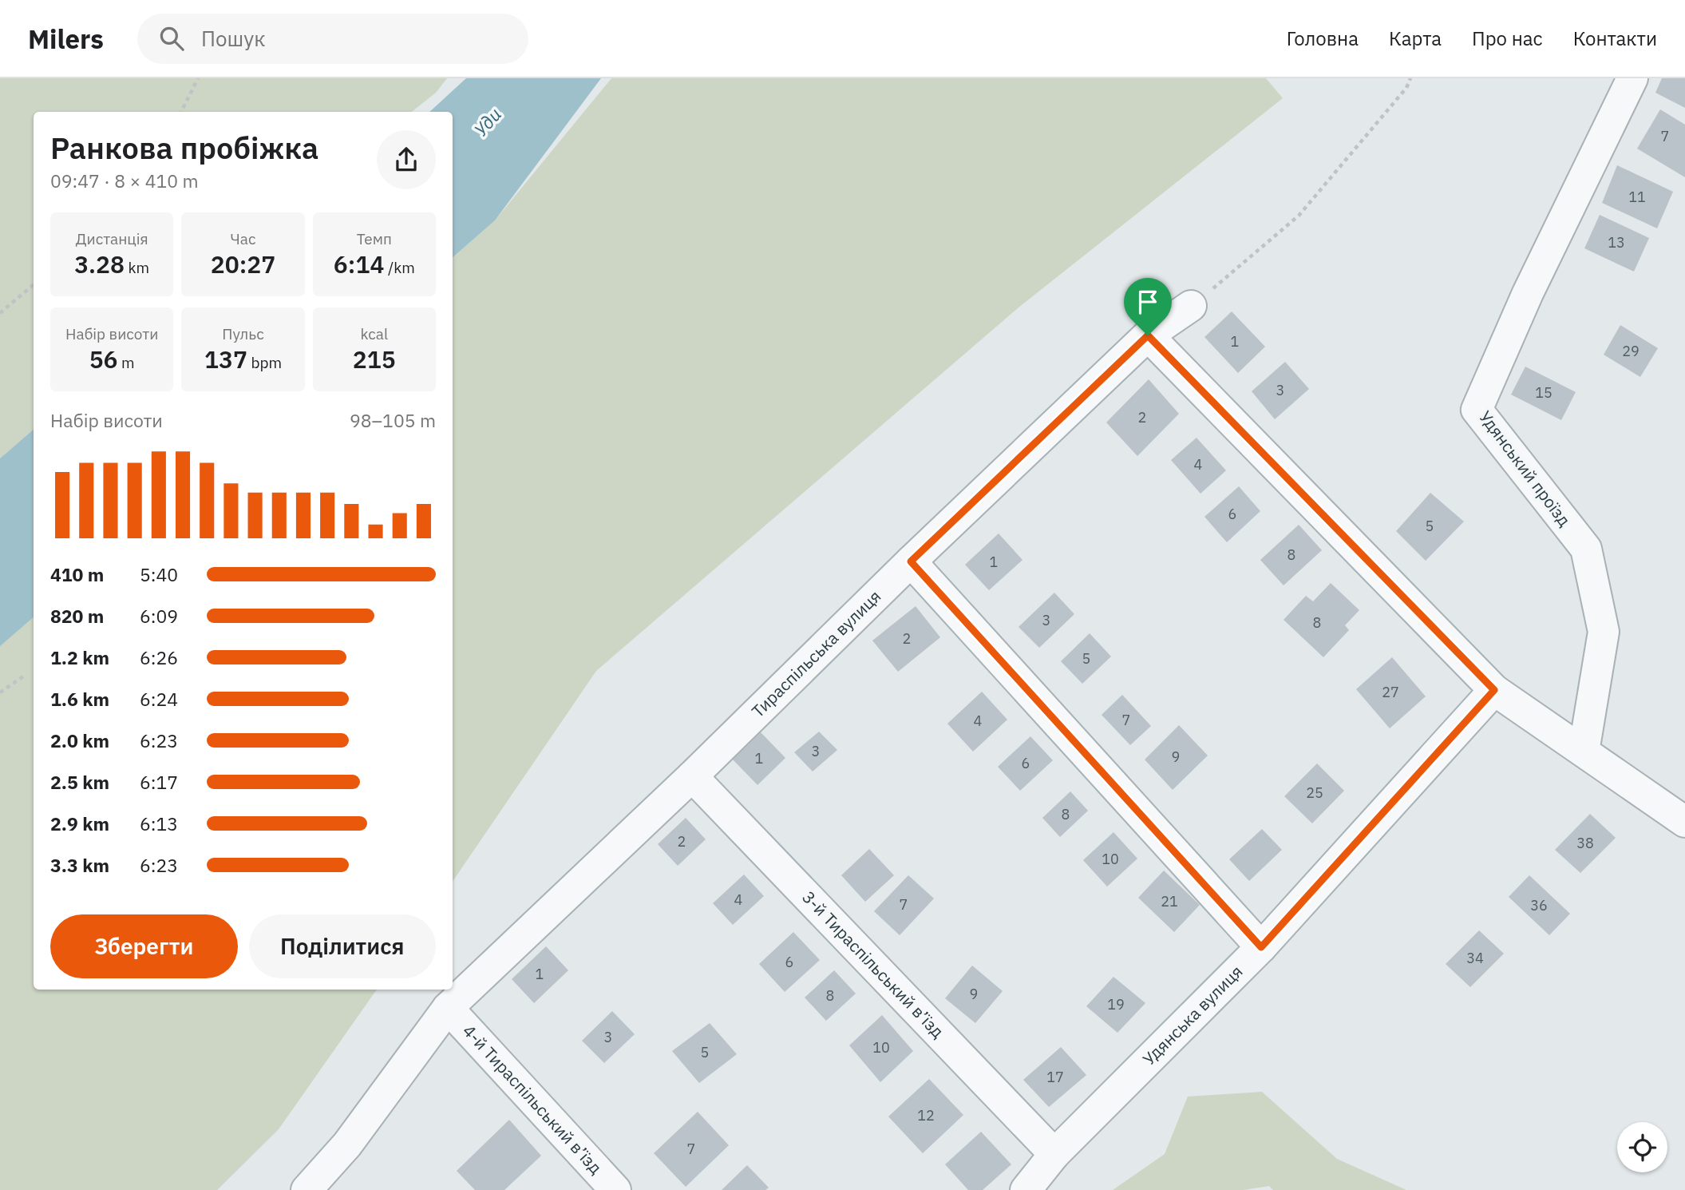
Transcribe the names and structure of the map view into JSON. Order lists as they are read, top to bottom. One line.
{"streets":{"street":["Удянський проїзд","Тираспільська вулиця","3-й Тираспільський в’їзд","Удянська вулиця","4-й Тираспільський в’їзд"]},"crossings":[["Тираспільська вулиця","3-й Тираспільський в’їзд"],["Тираспільська вулиця","4-й Тираспільський в’їзд"],["3-й Тираспільський в’їзд","Удянська вулиця"]],"water":["Уди"],"house_numbers":["7","11","13","1","29","3","15","2","4","6","5","8","1","3","8","2","5","27","7","4","3","9","1","6","25","8","2","38","10","4","21","7","36","34","6","1","9","8","19","3","10","5","17","12","7"],"page":{"header":"Milers","search":"Пошук","nav":["Головна","Карта","Про нас","Контакти"],"heading":["Ранкова пробіжка","09:47 · 8 × 410 m"],"stats":[["Дистанція","3.28 km"],["Час","20:27"],["Темп","6:14 /km"],["Набір висоти","56 m"],["Пульс","137 bpm"],["kcal","215"]],"chart":["Набір висоти","98–105 m"],"list":[{"name":"410 m","note":"5:40"},{"name":"820 m","note":"6:09"},{"name":"1.2 km","note":"6:26"},{"name":"1.6 km","note":"6:24"},{"name":"2.0 km","note":"6:23"},{"name":"2.5 km","note":"6:17"},{"name":"2.9 km","note":"6:13"},{"name":"3.3 km","note":"6:23"}],"buttons":["Зберегти","Поділитися"]}}
